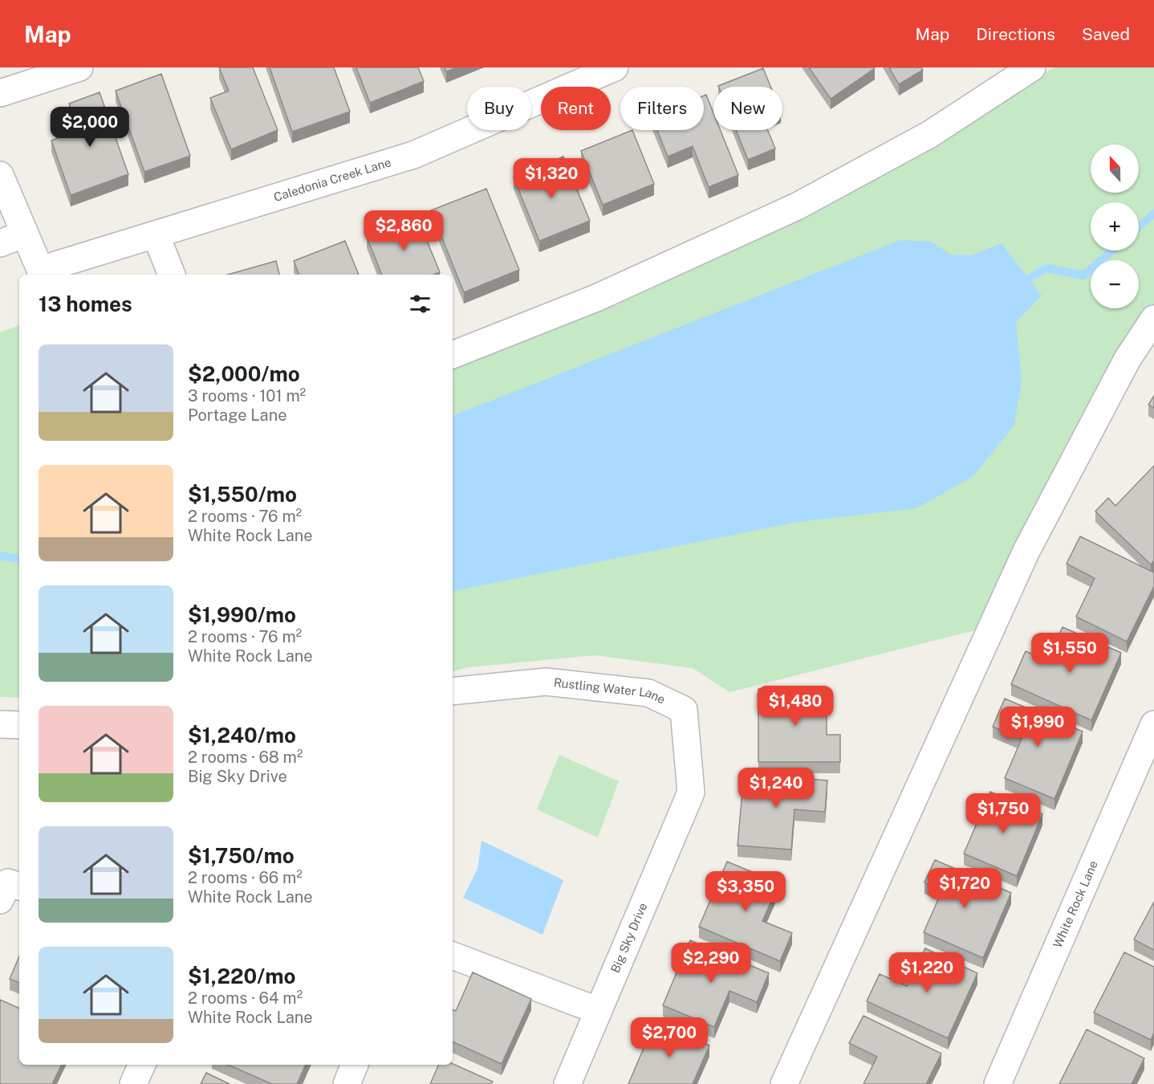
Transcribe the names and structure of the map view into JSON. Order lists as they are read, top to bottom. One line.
{"streets":{"street":["Caledonia Creek Lane","Rustling Water Lane","White Rock Lane","Big Sky Drive"]},"crossings":[["Rustling Water Lane","Big Sky Drive"]],"north":"top","page":{"header":"Map","nav":["Map","Directions","Saved"],"chip":["Buy","Rent","Filters","New"],"price":["$2,000","$1,320","$2,860","$1,550","$1,480","$1,990","$1,240","$1,750","$1,720","$3,350","$2,290","$1,220","$2,700"],"map_buttons":["+","−"],"heading":"13 homes","list":[{"name":"$2,000/mo","note":"3 rooms · 101 m² · Portage Lane"},{"name":"$1,550/mo","note":"2 rooms · 76 m² · White Rock Lane"},{"name":"$1,990/mo","note":"2 rooms · 76 m² · White Rock Lane"},{"name":"$1,240/mo","note":"2 rooms · 68 m² · Big Sky Drive"},{"name":"$1,750/mo","note":"2 rooms · 66 m² · White Rock Lane"},{"name":"$1,220/mo","note":"2 rooms · 64 m² · White Rock Lane"}]}}
